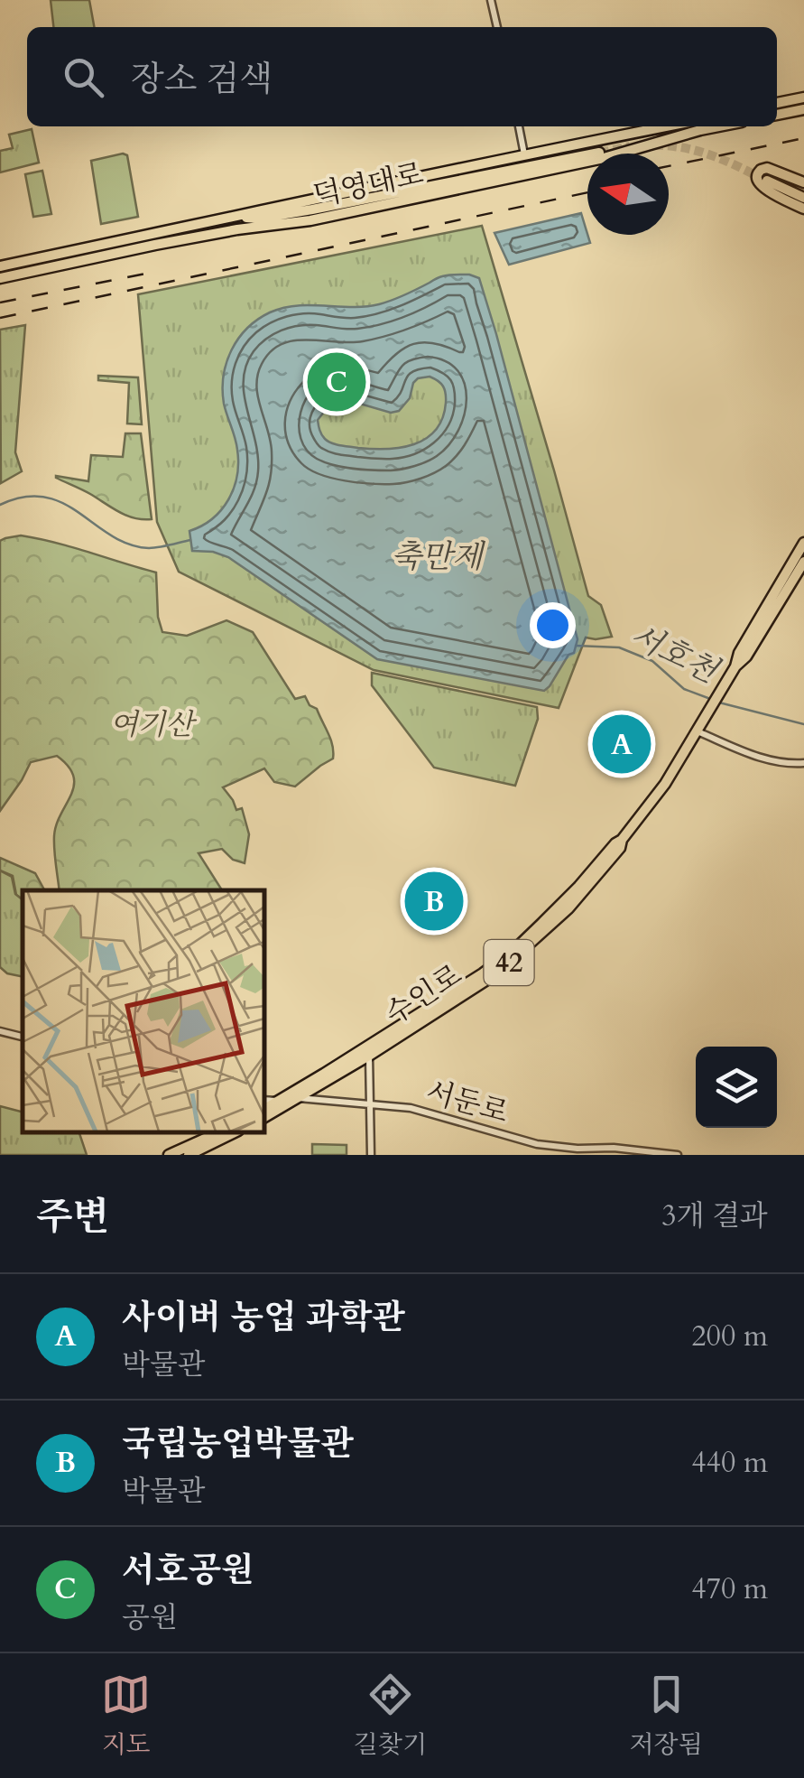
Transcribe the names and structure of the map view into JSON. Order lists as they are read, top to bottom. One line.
{"streets":{"main road":["덕영대로","42","수인로"],"street":["서둔로"]},"crossings":[["수인로","서둔로"]],"water":["축만제","서호천"],"parks":["여기산"],"north":"left","page":{"search":"장소 검색","pins":["C","A","B"],"heading":["주변","3개 결과"],"list":[{"mark":"A","name":"사이버 농업 과학관","note":"박물관","value":"200 m"},{"mark":"B","name":"국립농업박물관","note":"박물관","value":"440 m"},{"mark":"C","name":"서호공원","note":"공원","value":"470 m"}],"nav":["지도","길찾기","저장됨"]}}
